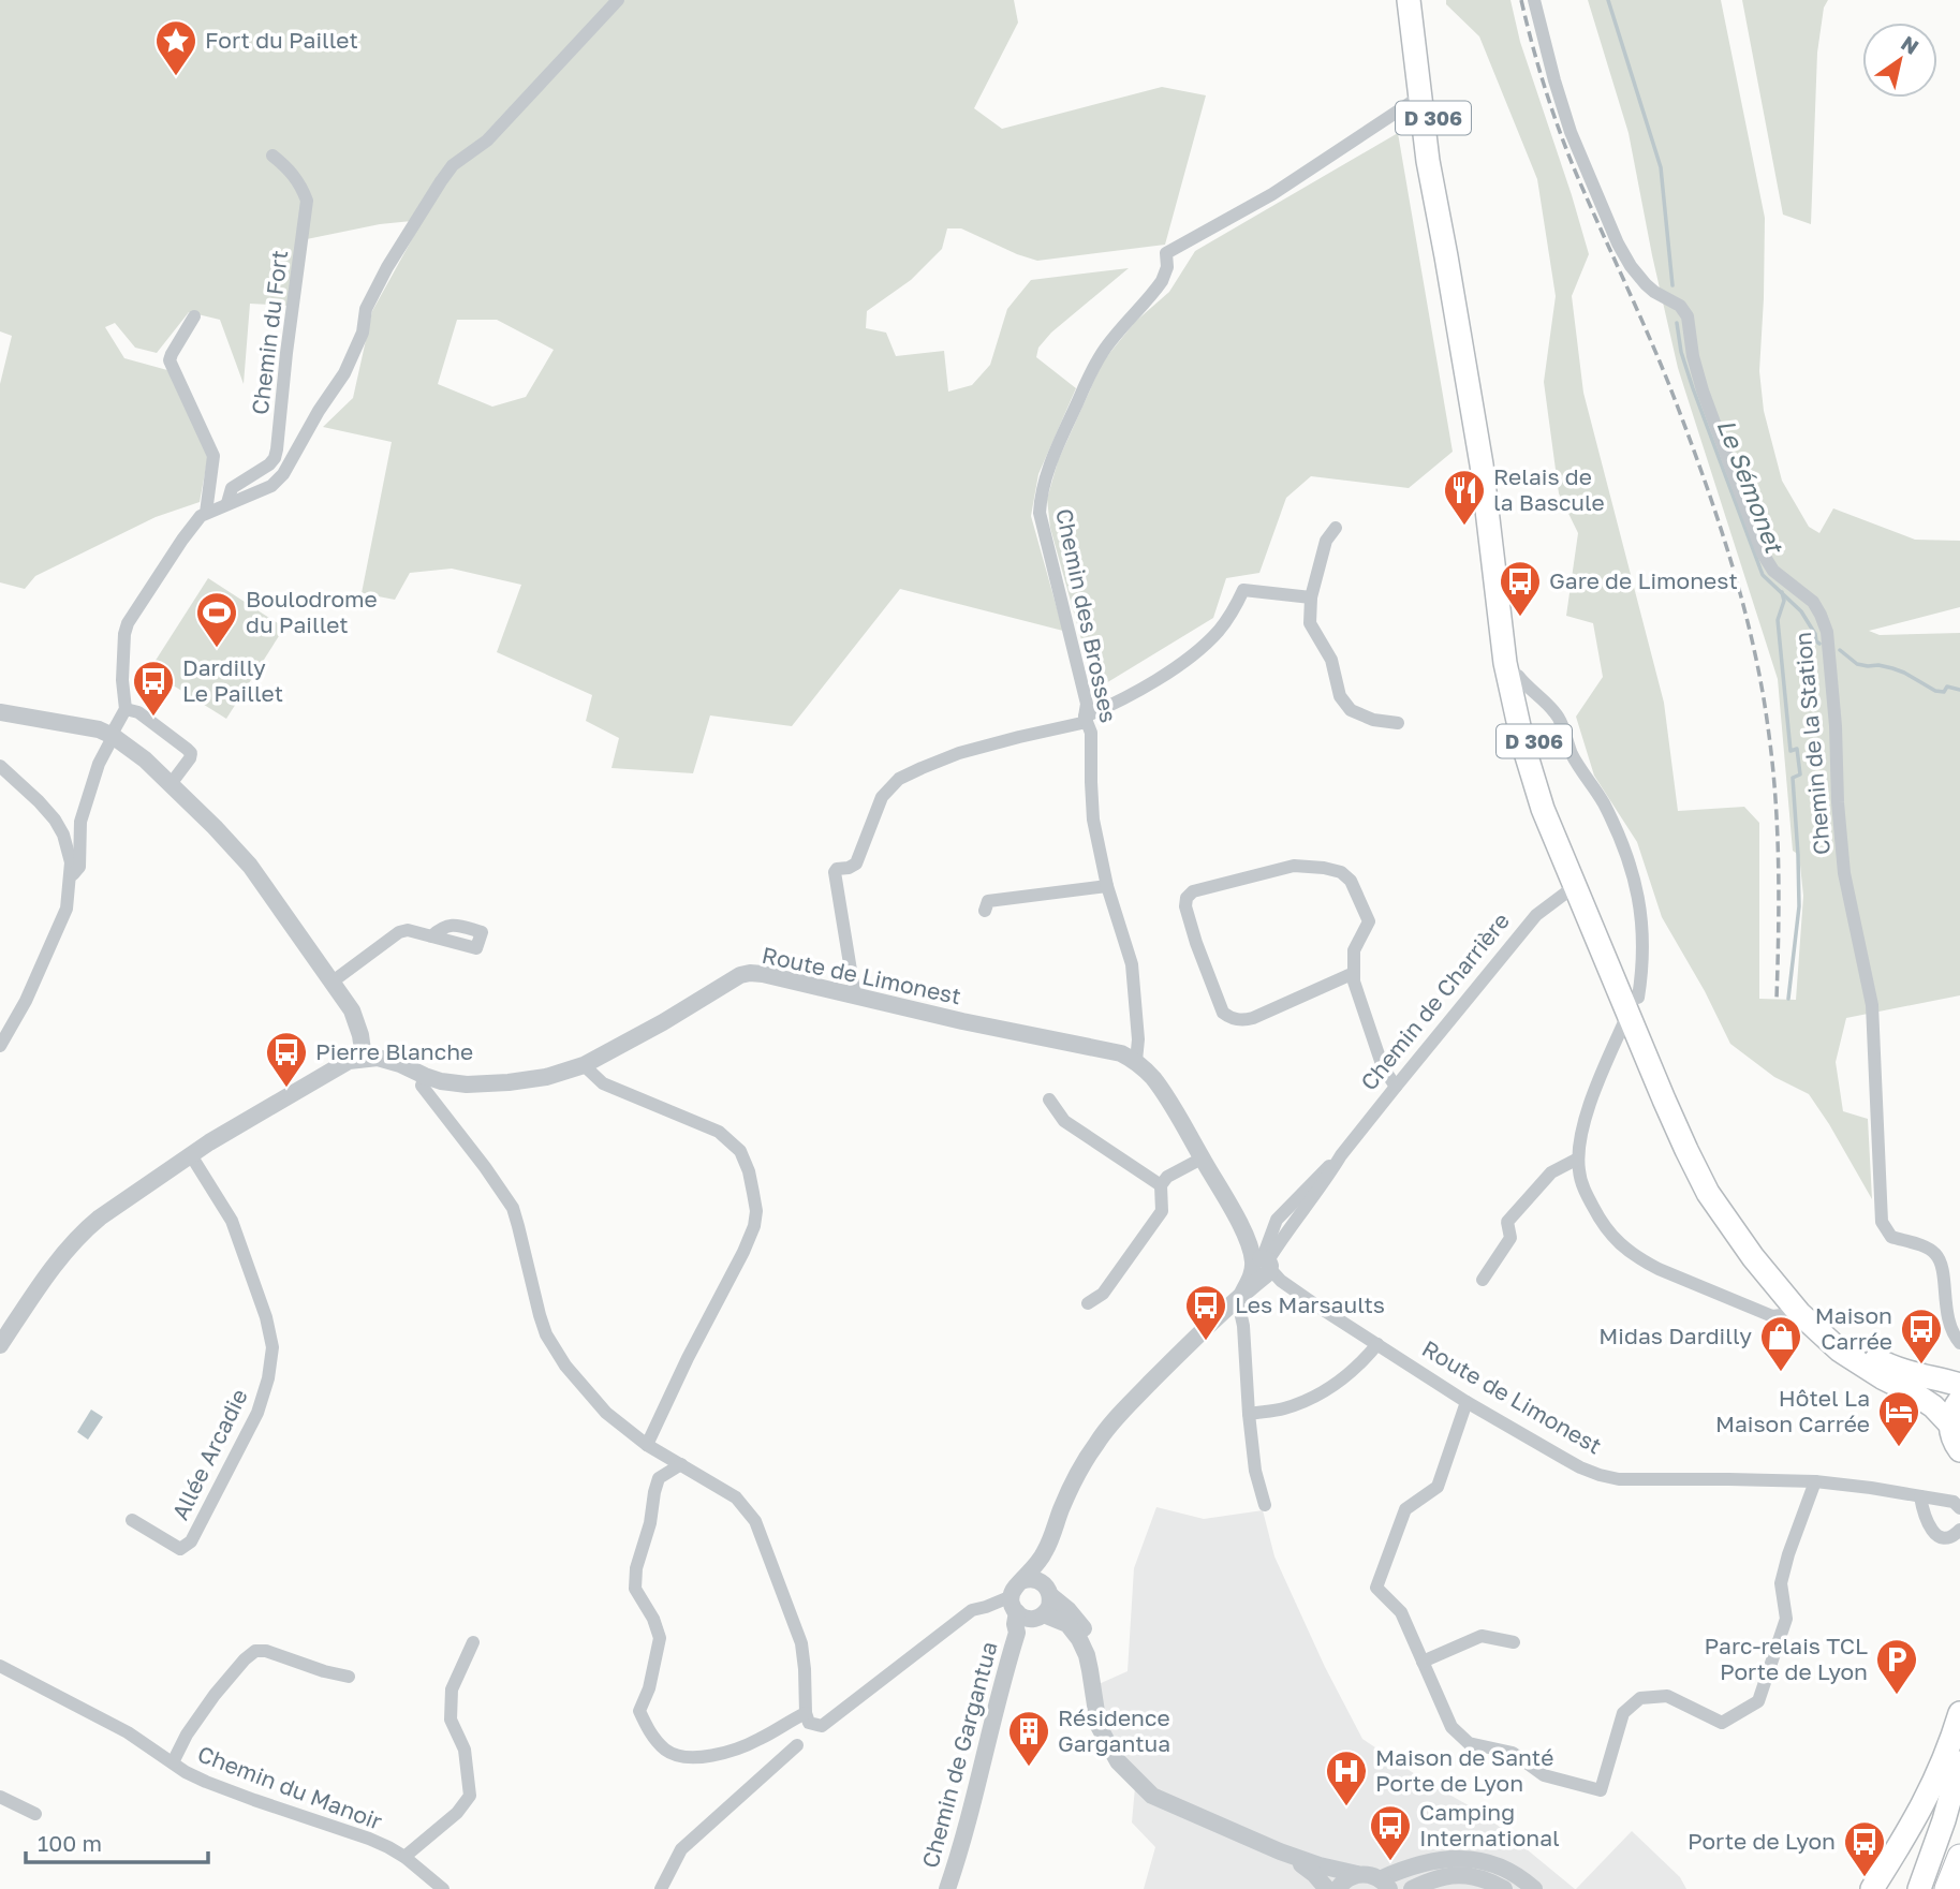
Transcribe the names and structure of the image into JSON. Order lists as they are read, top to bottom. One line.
{"streets":{"main road":["D 306"],"street":["Chemin du Fort","Chemin des Brosses","Chemin de la Station","Route de Limonest","Chemin de Charrière","Allée Arcadie","Chemin de Gargantua","Chemin du Manoir"]},"crossings":[["D 306","Chemin des Brosses"],["D 306","Chemin de Charrière"],["Chemin des Brosses","Route de Limonest"],["Route de Limonest","Chemin de Charrière"],["Chemin de Charrière","Chemin de Gargantua"]],"water":["Le Sémonet"],"places":{"place":["Fort du Paillet"],"restaurant":["Relais de la Bascule"],"bus stop":["Gare de Limonest","Dardilly Le Paillet","Pierre Blanche","Les Marsaults","Maison Carrée","Camping International","Porte de Lyon"],"sports":["Boulodrome du Paillet"],"shop":["Midas Dardilly"],"hotel":["Hôtel La Maison Carrée"],"parking":["Parc-relais TCL Porte de Lyon"],"building":["Résidence Gargantua"],"hospital":["Maison de Santé Porte de Lyon"]},"scale_bar":"100 m","north":"top right"}
